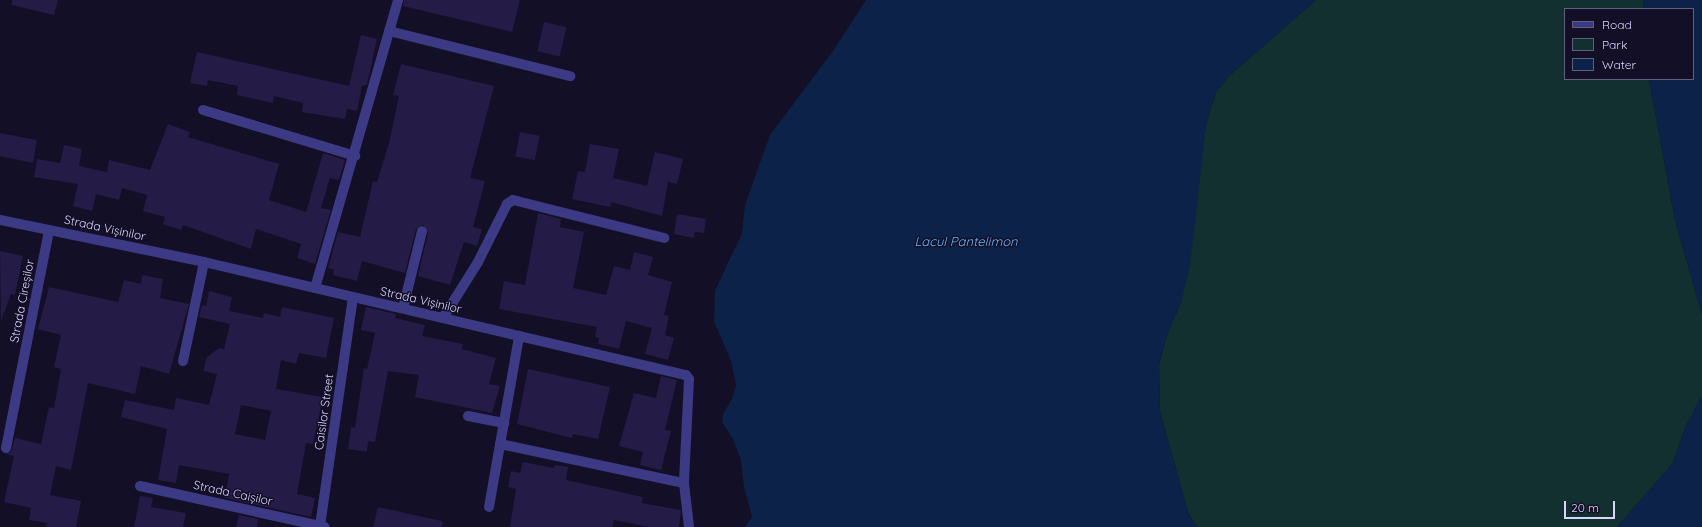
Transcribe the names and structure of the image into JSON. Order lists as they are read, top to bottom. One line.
{"streets":{"street":["Strada Vișinilor","Strada Cireșilor","Caisilor Street","Strada Caișilor"]},"crossings":[["Strada Vișinilor","Strada Cireșilor"],["Strada Vișinilor","Caisilor Street"],["Caisilor Street","Strada Caișilor"]],"water":["Lacul Pantelimon"],"legend":["Road","Park","Water"],"scale_bar":"20 m"}
